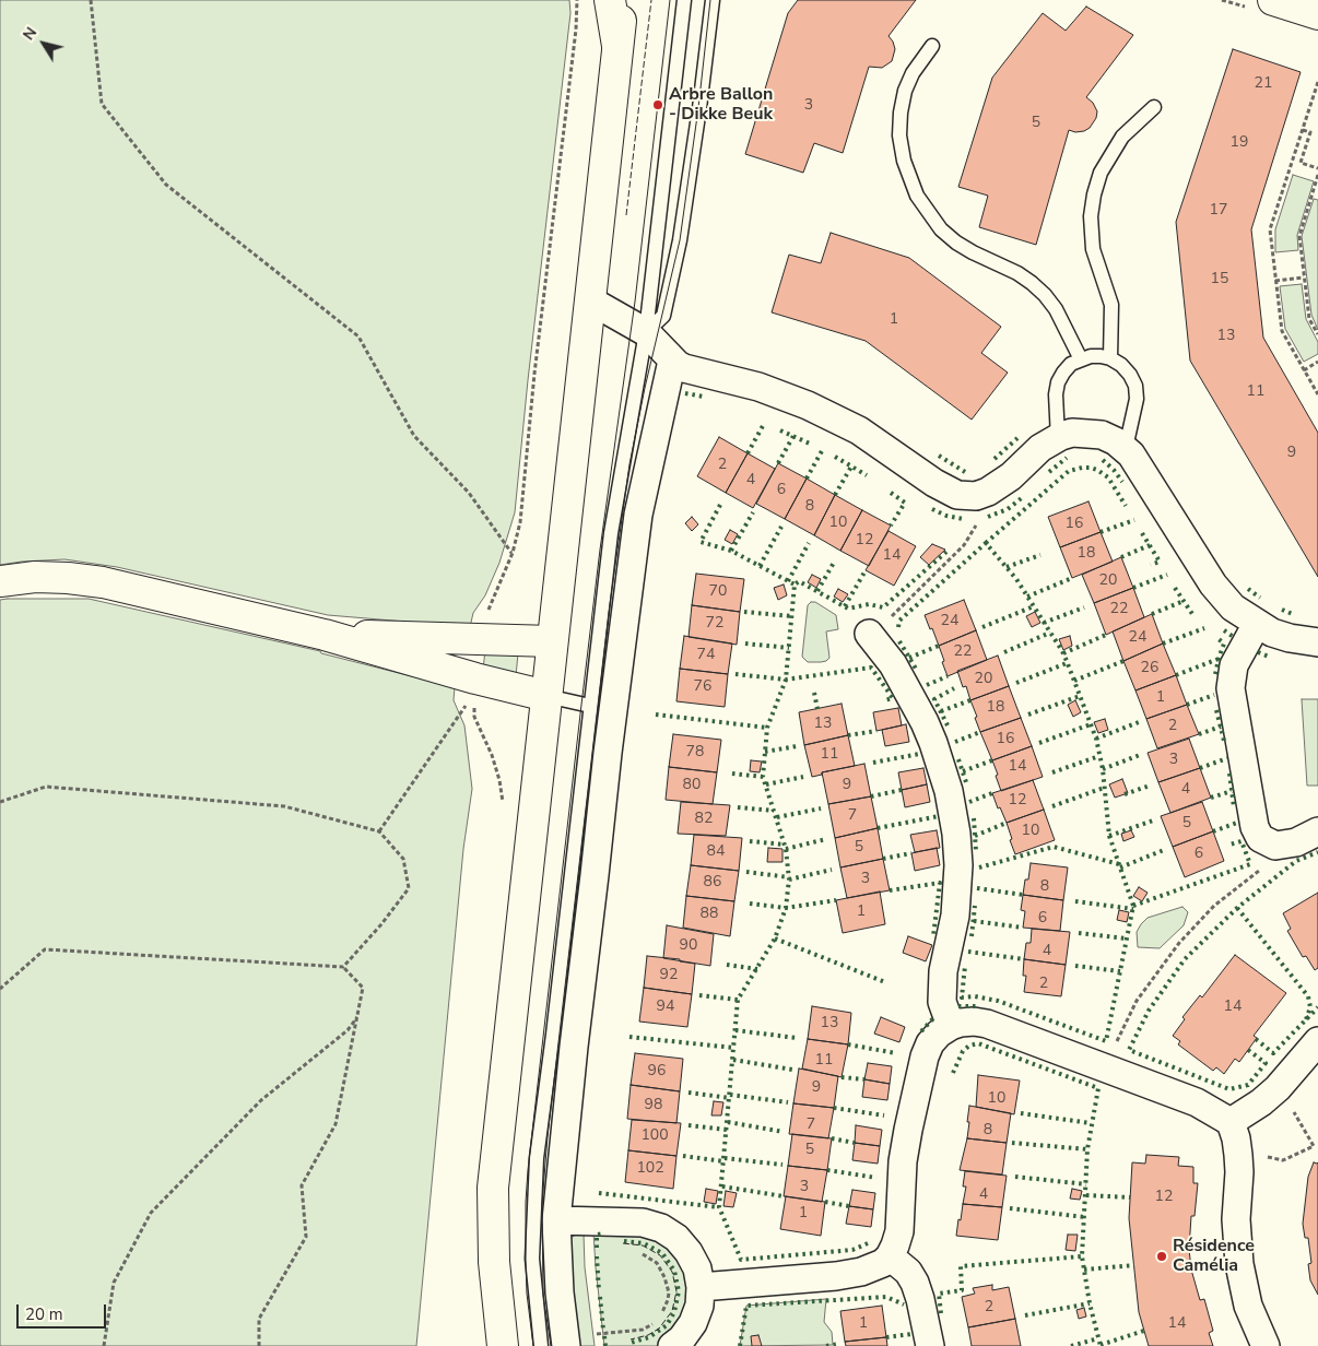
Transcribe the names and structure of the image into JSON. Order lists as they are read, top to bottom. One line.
{"places":["Arbre Ballon - Dikke Beuk","Résidence Camélia"],"house_numbers":["21","3","5","19","17","15","1","13","11","9","2","4","6","8","10","16","12","18","14","20","70","22","24","72","24","22","74","26","20","76","1","18","13","2","16","78","11","3","14","80","9","4","12","7","82","5","10","5","84","6","3","86","8","1","88","6","90","4","92","2","94","14","13","11","96","9","10","98","7","8","100","5","102","3","4","12","1","2","1","14"],"scale_bar":"20 m","north":"top left"}
